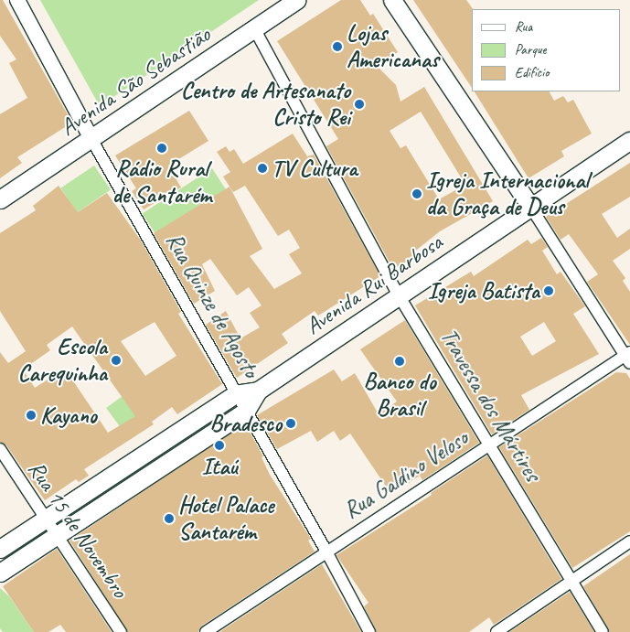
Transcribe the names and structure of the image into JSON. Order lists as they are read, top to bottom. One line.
{"streets":{"main road":["Avenida São Sebastião","Avenida Rui Barbosa"],"street":["Rua Quinze de Agosto","Travessa dos Mártires","Rua Galdino Veloso","Rua 15 de Novembro"]},"crossings":[["Avenida São Sebastião","Rua Quinze de Agosto"],["Avenida São Sebastião","Travessa dos Mártires"],["Avenida Rui Barbosa","Rua Quinze de Agosto"],["Avenida Rui Barbosa","Travessa dos Mártires"],["Avenida Rui Barbosa","Rua 15 de Novembro"],["Rua Quinze de Agosto","Rua Galdino Veloso"],["Travessa dos Mártires","Rua Galdino Veloso"]],"places":["Lojas Americanas","Centro de Artesanato Cristo Rei","Rádio Rural de Santarém","TV Cultura","Igreja Internacional da Graça de Deus","Igreja Batista","Escola Carequinha","Banco do Brasil","Kayano","Bradesco","Itaú","Hotel Palace Santarém"],"legend":["Rua","Parque","Edifício"]}
